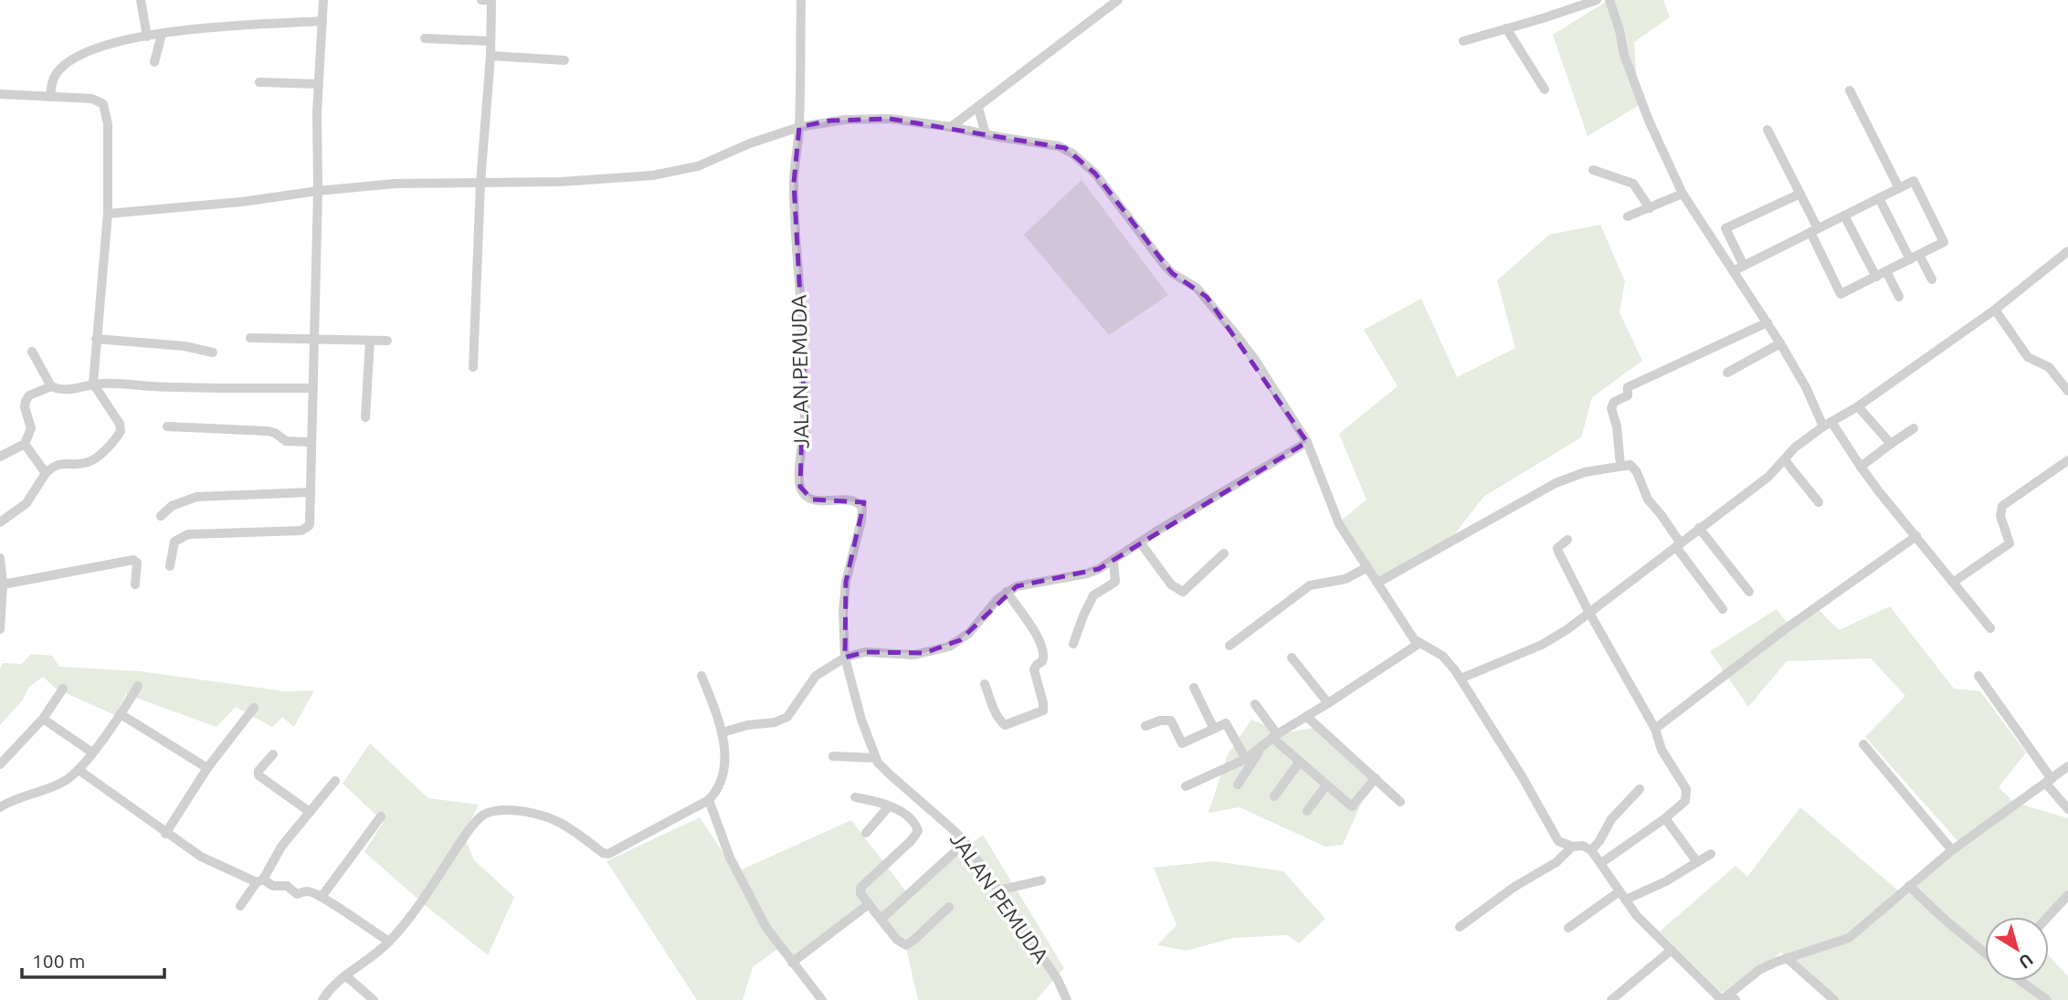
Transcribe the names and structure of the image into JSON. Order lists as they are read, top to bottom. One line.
{"streets":{"street":["JALAN PEMUDA"]},"scale_bar":"100 m","north":"bottom right"}
